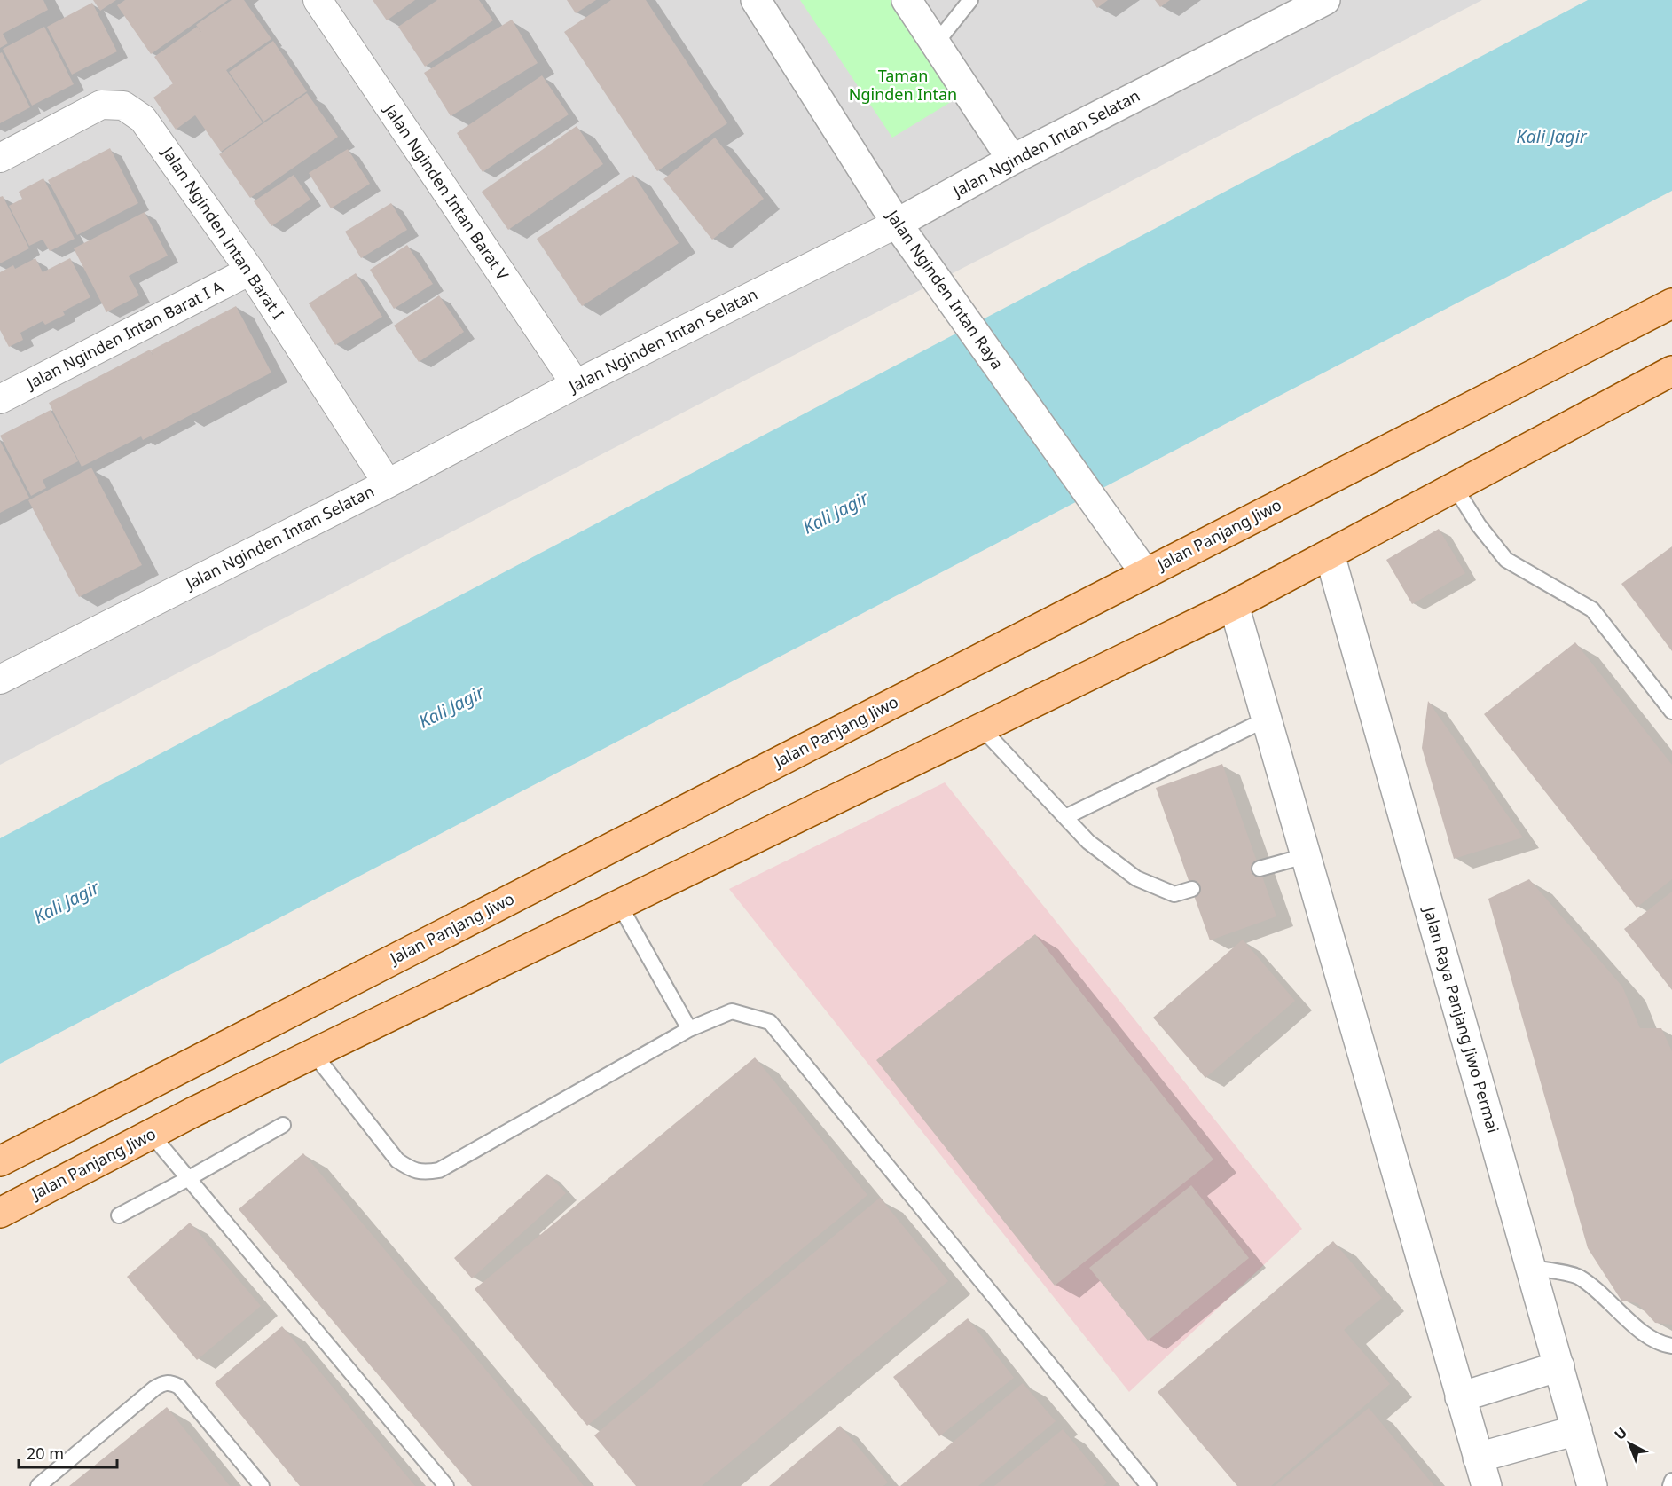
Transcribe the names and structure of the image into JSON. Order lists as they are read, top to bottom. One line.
{"streets":{"main road":["Jalan Panjang Jiwo"],"street":["Jalan Nginden Intan Selatan","Jalan Nginden Intan Barat V","Jalan Nginden Intan Barat I","Jalan Nginden Intan Raya","Jalan Nginden Intan Barat I A","Jalan Raya Panjang Jiwo Permai"]},"crossings":[["Jalan Nginden Intan Selatan","Jalan Nginden Intan Barat V"],["Jalan Nginden Intan Selatan","Jalan Nginden Intan Barat I"],["Jalan Nginden Intan Selatan","Jalan Nginden Intan Raya"],["Jalan Nginden Intan Barat I","Jalan Nginden Intan Barat I A"],["Jalan Nginden Intan Raya","Jalan Panjang Jiwo"],["Jalan Panjang Jiwo","Jalan Raya Panjang Jiwo Permai"]],"water":["Kali Jagir"],"parks":["Taman Nginden Intan"],"scale_bar":"20 m","north":"top left"}
